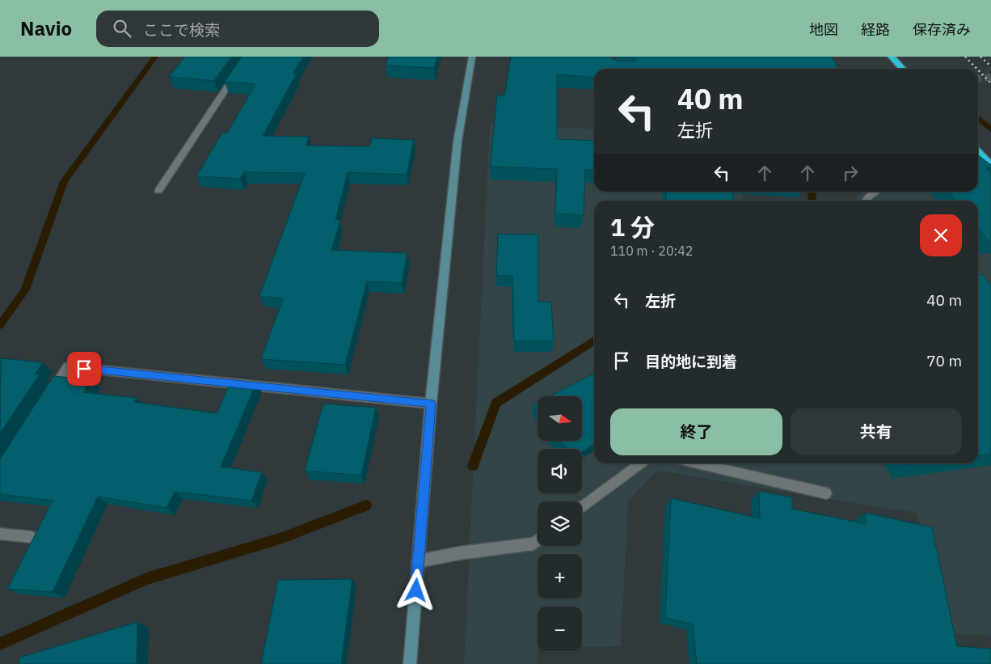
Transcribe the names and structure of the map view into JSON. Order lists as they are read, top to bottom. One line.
{"north":"right","page":{"header":"Navio","search":"ここで検索","nav":["地図","経路","保存済み"],"turn":["40 m","左折"],"heading":["1 分","110 m · 20:42"],"list":[{"name":"左折","value":"40 m"},{"name":"目的地に到着","value":"70 m"}],"map_buttons":["+","−"],"buttons":["終了","共有"]}}
